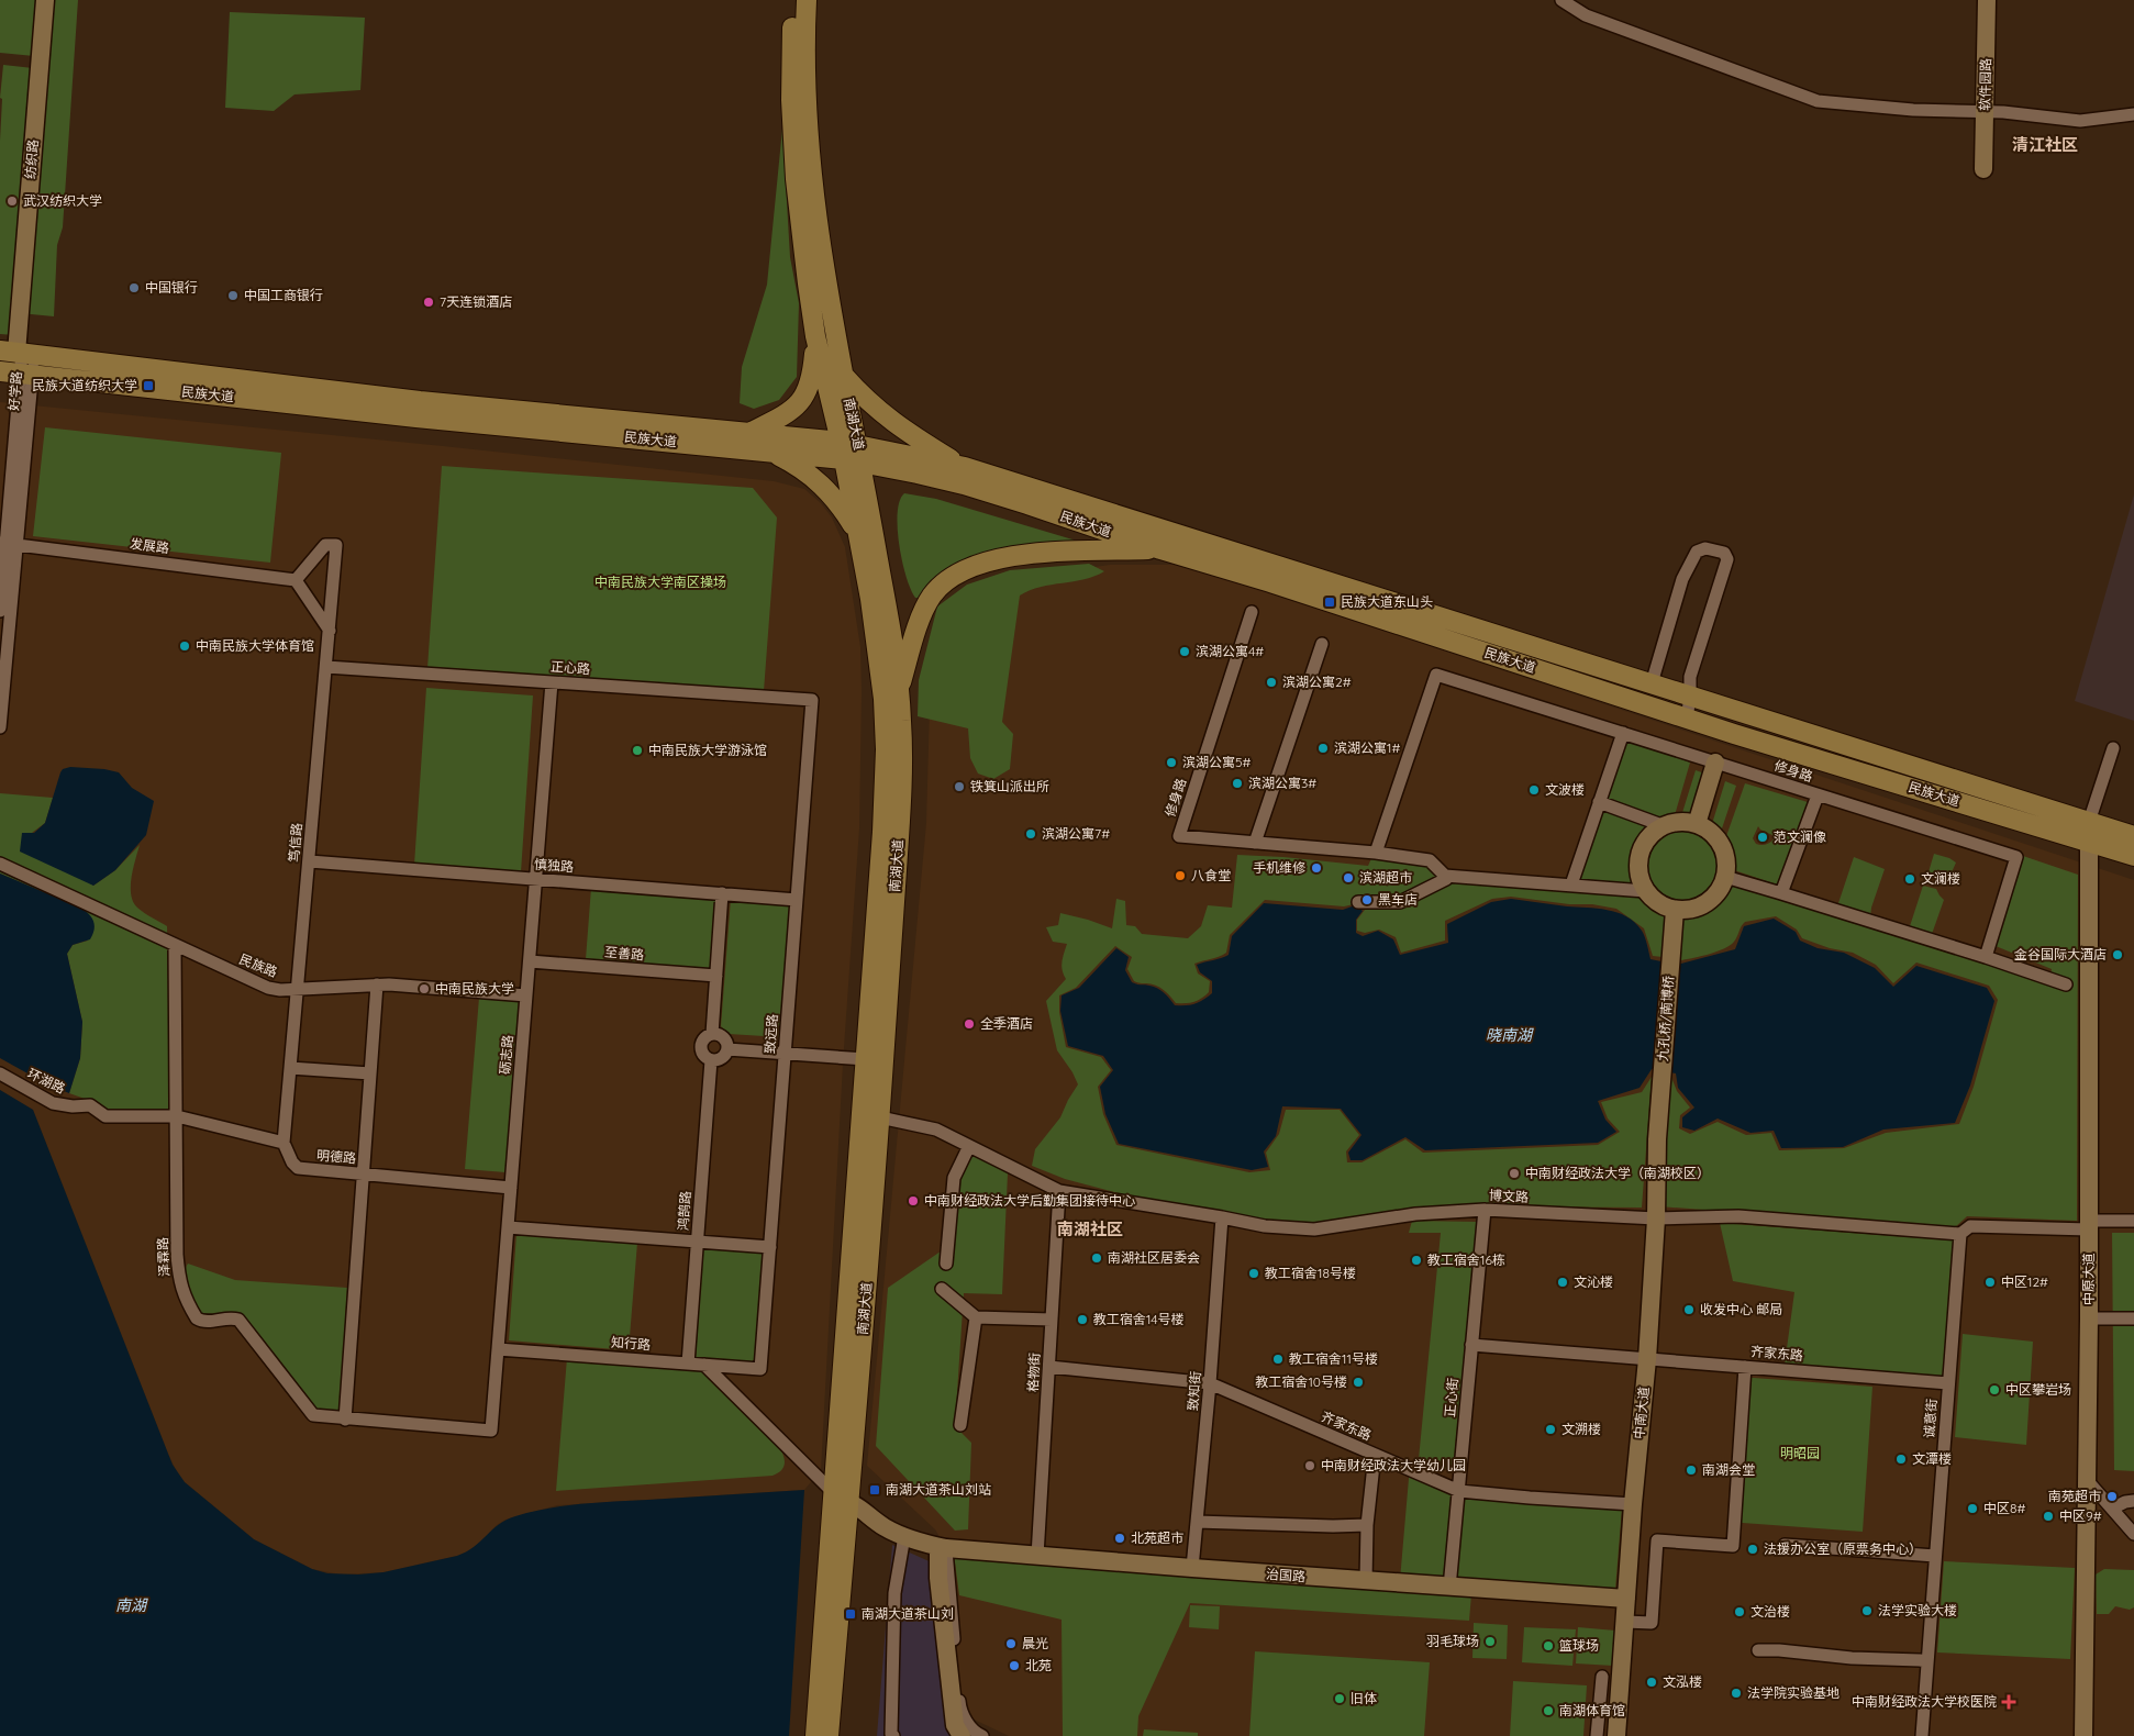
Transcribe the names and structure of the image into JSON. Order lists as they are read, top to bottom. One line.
{"streets":{"main road":["软件园路","纺织路","民族大道","南湖大道","九孔桥/南博桥","中原大道","中南大道","治国路"],"street":["好学路","发展路","正心路","修身路","笃信路","慎独路","至善路","民族路","致远路","砺志路","环湖路","明德路","博文路","鸿鹄路","泽霖路","知行路","齐家东路","格物街","致知街","正心街","诚意街"]},"crossings":[["纺织路","好学路"],["纺织路","民族大道"],["好学路","民族大道"],["好学路","发展路"],["民族大道","南湖大道"],["民族大道","中原大道"],["南湖大道","博文路"],["南湖大道","治国路"],["发展路","笃信路"],["正心路","笃信路"],["正心路","致远路"],["正心路","砺志路"],["修身路","九孔桥/南博桥"],["笃信路","慎独路"],["笃信路","民族路"],["笃信路","明德路"],["慎独路","致远路"],["慎独路","砺志路"],["至善路","砺志路"],["民族路","砺志路"],["民族路","泽霖路"],["九孔桥/南博桥","中南大道"],["致远路","知行路"],["砺志路","明德路"],["砺志路","泽霖路"],["砺志路","知行路"],["环湖路","泽霖路"],["博文路","格物街"],["博文路","致知街"],["博文路","正心街"],["博文路","中南大道"],["博文路","诚意街"],["鸿鹄路","知行路"],["齐家东路","格物街"],["齐家东路","致知街"],["齐家东路","正心街"],["齐家东路","中南大道"],["齐家东路","诚意街"],["格物街","治国路"],["致知街","治国路"],["正心街","治国路"],["中南大道","治国路"]],"districts":["清江社区","南湖社区"],"water":["晓南湖","南湖"],"parks":["中南民族大学南区操场","明昭园"],"places":{"other":["武汉纺织大学","中国银行","中国工商银行","7天连锁酒店","中南民族大学体育馆","滨湖公寓4#","滨湖公寓2#","滨湖公寓1#","中南民族大学游泳馆","滨湖公寓5#","滨湖公寓3#","铁箕山派出所","文波楼","滨湖公寓7#","范文澜像","手机维修","八食堂","滨湖超市","文澜楼","黑车店","金谷国际大酒店","中南民族大学","全季酒店","中南财经政法大学（南湖校区）","中南财经政法大学后勤集团接待中心","南湖社区居委会","教工宿舍16栋","教工宿舍18号楼","文沁楼","中区12#","收发中心 邮局","教工宿舍14号楼","教工宿舍11号楼","教工宿舍10号楼","中区攀岩场","文溯楼","文潭楼","中南财经政法大学幼儿园","南湖会堂","南苑超市","中区8#","中区9#","北苑超市","法援办公室（原票务中心）","法学实验大楼","文治楼","羽毛球场","晨光","篮球场","北苑","文泓楼","法学院实验基地","旧体","南湖体育馆"],"transit":["民族大道纺织大学","民族大道东山头","南湖大道茶山刘站","南湖大道茶山刘"],"health":["中南财经政法大学校医院"]}}
